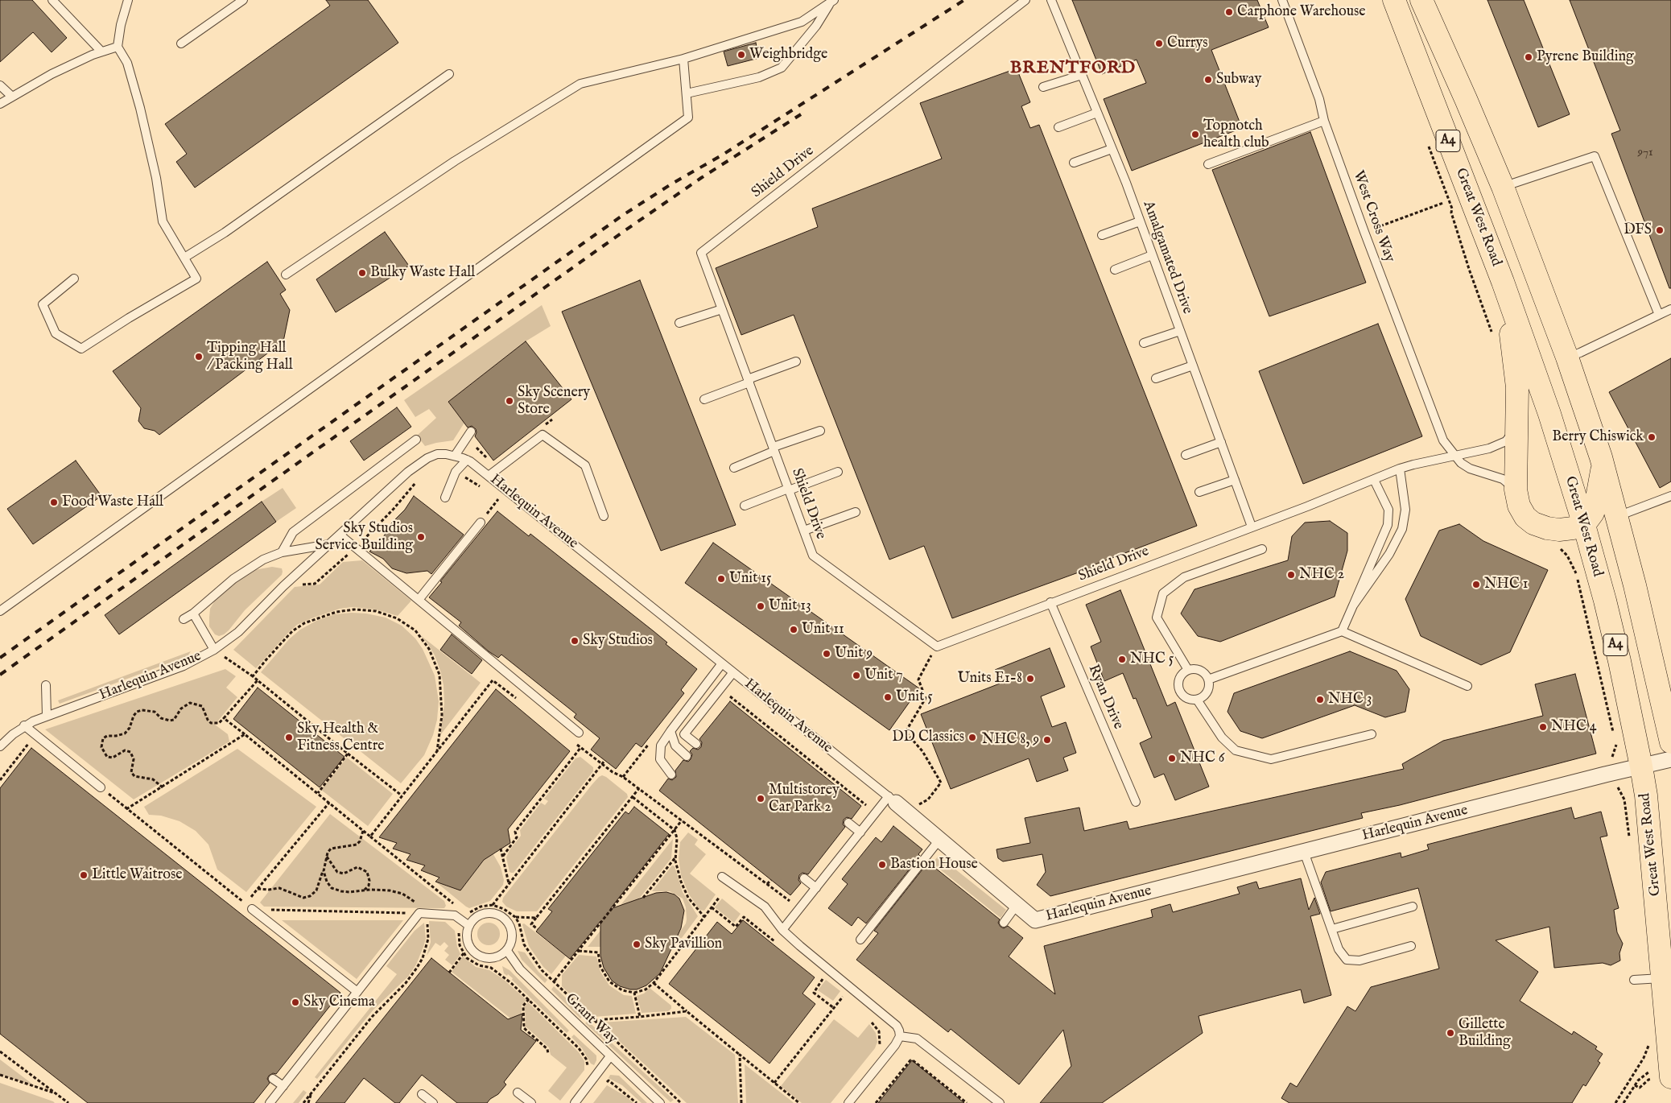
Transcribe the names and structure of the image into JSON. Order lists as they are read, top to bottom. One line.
{"streets":{"highway":["A4","Great West Road"],"street":["Harlequin Avenue"],"lane":["Shield Drive","West Cross Way","Amalgamated Drive","Ryan Drive","Grant Way"]},"crossings":[["Shield Drive","West Cross Way"],["Shield Drive","Amalgamated Drive"],["Shield Drive","Ryan Drive"],["Great West Road","Harlequin Avenue"]],"districts":["BRENTFORD"],"places":["Carphone Warehouse","Currys","Weighbridge","Pyrene Building","Subway","Topnotch health club","DFS","Bulky Waste Hall","Tipping Hall / Packing Hall","Sky Scenery Store","Berry Chiswick","Food Waste Hall","Sky Studios Service Building","NHC 2","Unit 15","NHC 1","Unit 13","Unit 11","Sky Studios","Unit 9","NHC 5","Unit 7","Units E1-8","Unit 5","NHC 3","NHC 4","Sky Health & Fitness Centre","DD Classics","NHC 8, 9","NHC 6","Multistorey Car Park 2","Bastion House","Little Waitrose","Sky Pavillion","Sky Cinema","Gillette Building"],"house_numbers":["971"]}
